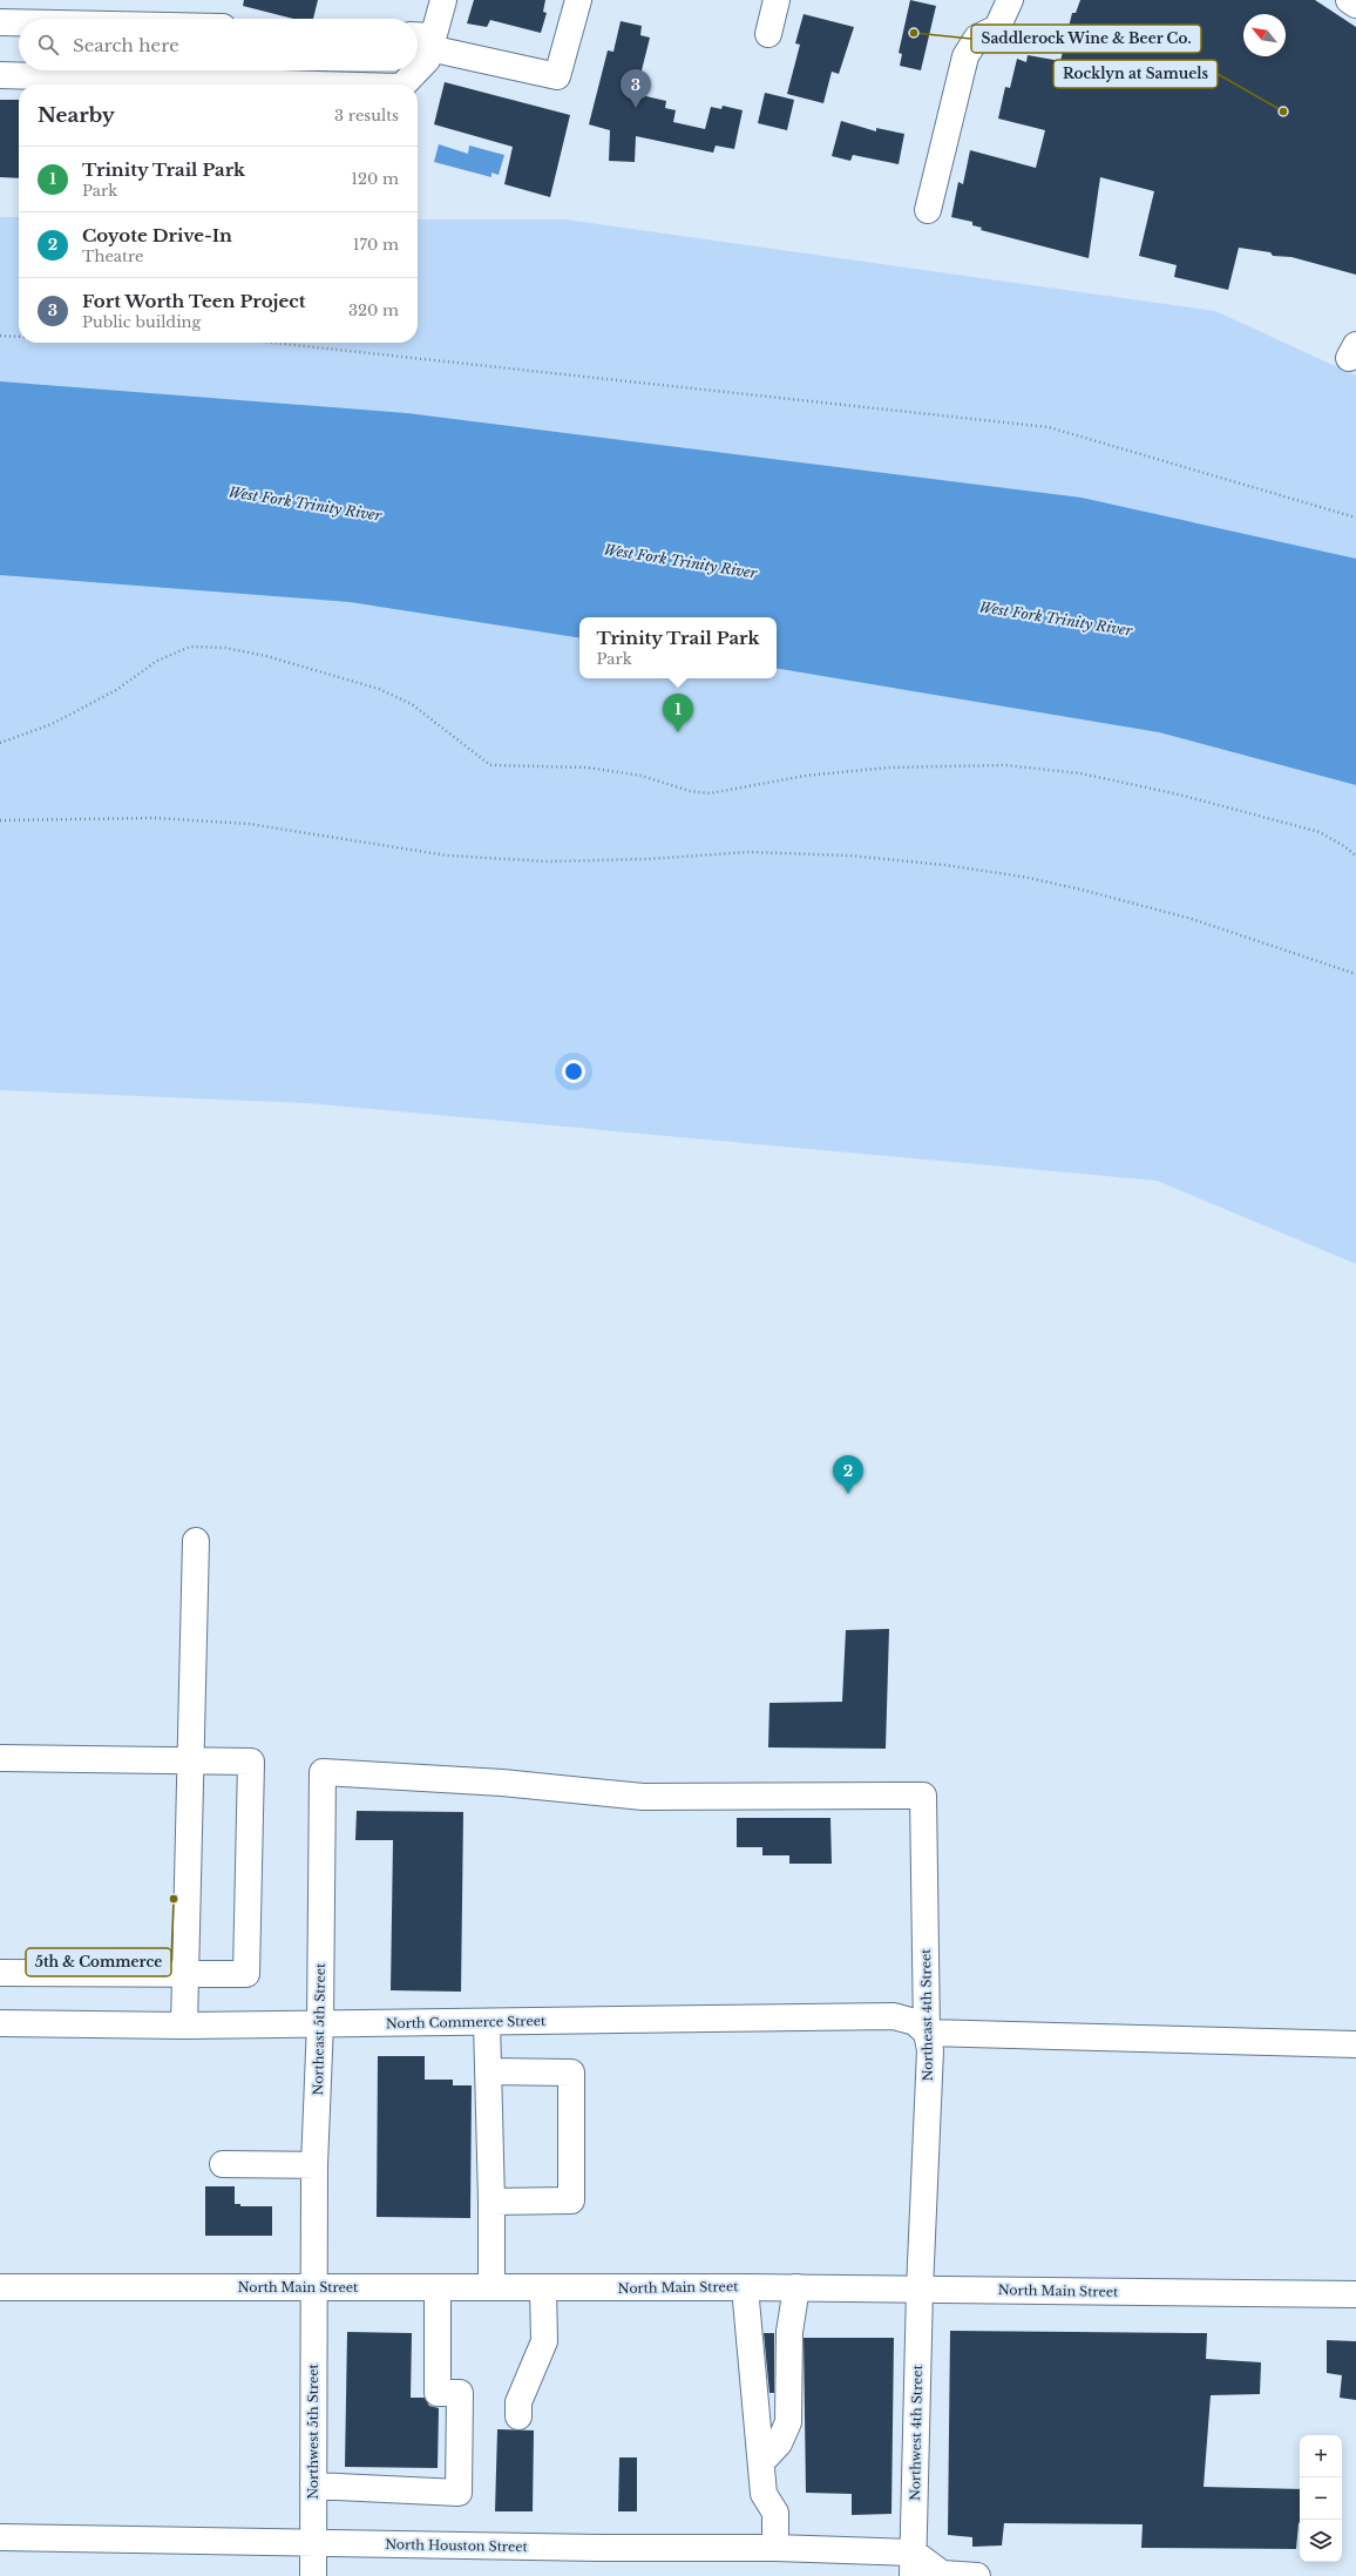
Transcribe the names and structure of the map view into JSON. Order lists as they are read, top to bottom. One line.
{"streets":{"street":["Northeast 4th Street","North Commerce Street","Northeast 5th Street","North Main Street","Northwest 5th Street","Northwest 4th Street","North Houston Street"]},"crossings":[["Northeast 4th Street","North Commerce Street"],["Northeast 4th Street","Northeast 5th Street"],["Northeast 4th Street","North Main Street"],["Northeast 4th Street","Northwest 4th Street"],["North Commerce Street","Northeast 5th Street"],["Northeast 5th Street","North Main Street"],["Northeast 5th Street","Northwest 5th Street"],["North Main Street","Northwest 5th Street"],["North Main Street","Northwest 4th Street"],["Northwest 5th Street","North Houston Street"],["Northwest 4th Street","North Houston Street"]],"water":["West Fork Trinity River"],"places":["Saddlerock Wine & Beer Co.","Rocklyn at Samuels","5th & Commerce"],"north":"top left","page":{"search":"Search here","pins":["3","1","2"],"heading":["Nearby","3 results"],"list":[{"mark":"1","name":"Trinity Trail Park","note":"Park","value":"120 m"},{"mark":"2","name":"Coyote Drive-In","note":"Theatre","value":"170 m"},{"mark":"3","name":"Fort Worth Teen Project","note":"Public building","value":"320 m"}],"popup":["Trinity Trail Park","Park"],"map_buttons":["+","−"]}}
